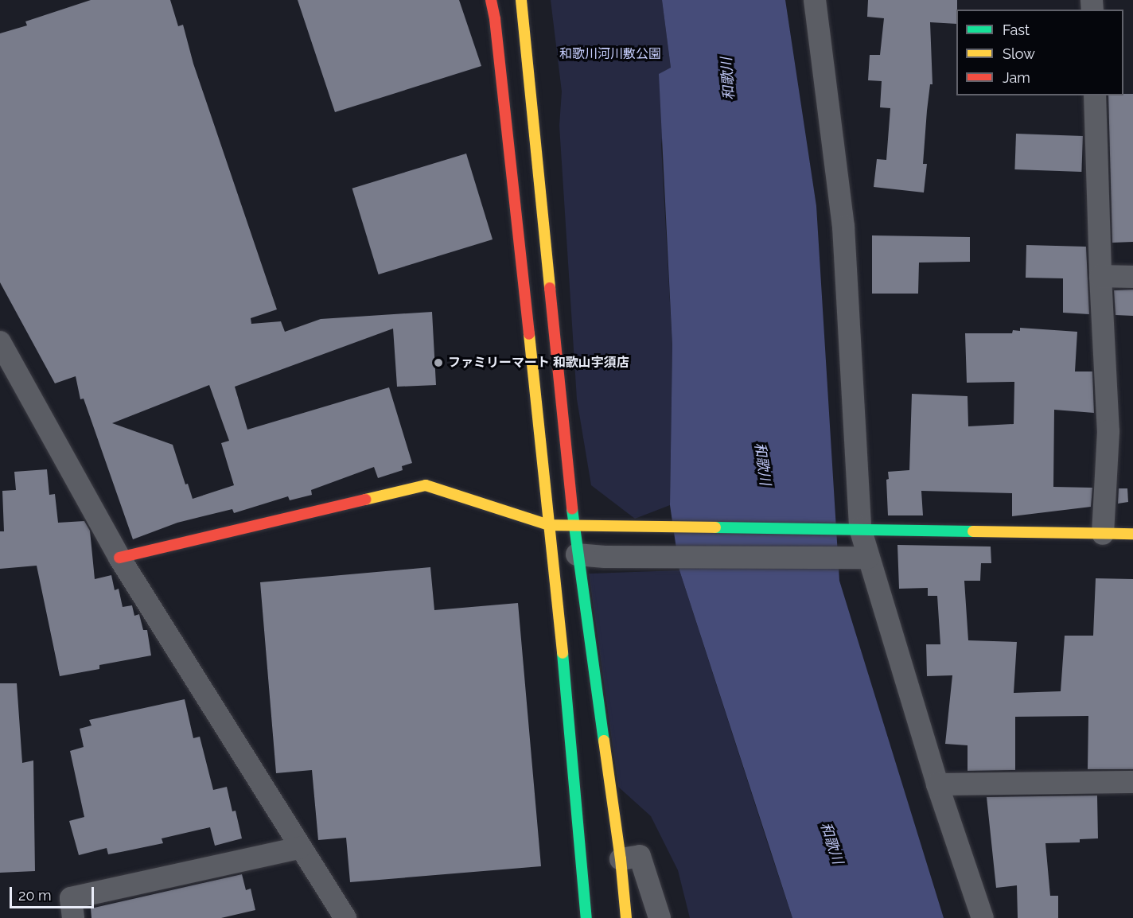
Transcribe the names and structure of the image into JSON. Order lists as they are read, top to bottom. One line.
{"water":["和歌川"],"parks":["和歌川河川敷公園"],"places":["ファミリーマート 和歌山宇須店"],"legend":["Fast","Slow","Jam"],"scale_bar":"20 m"}
